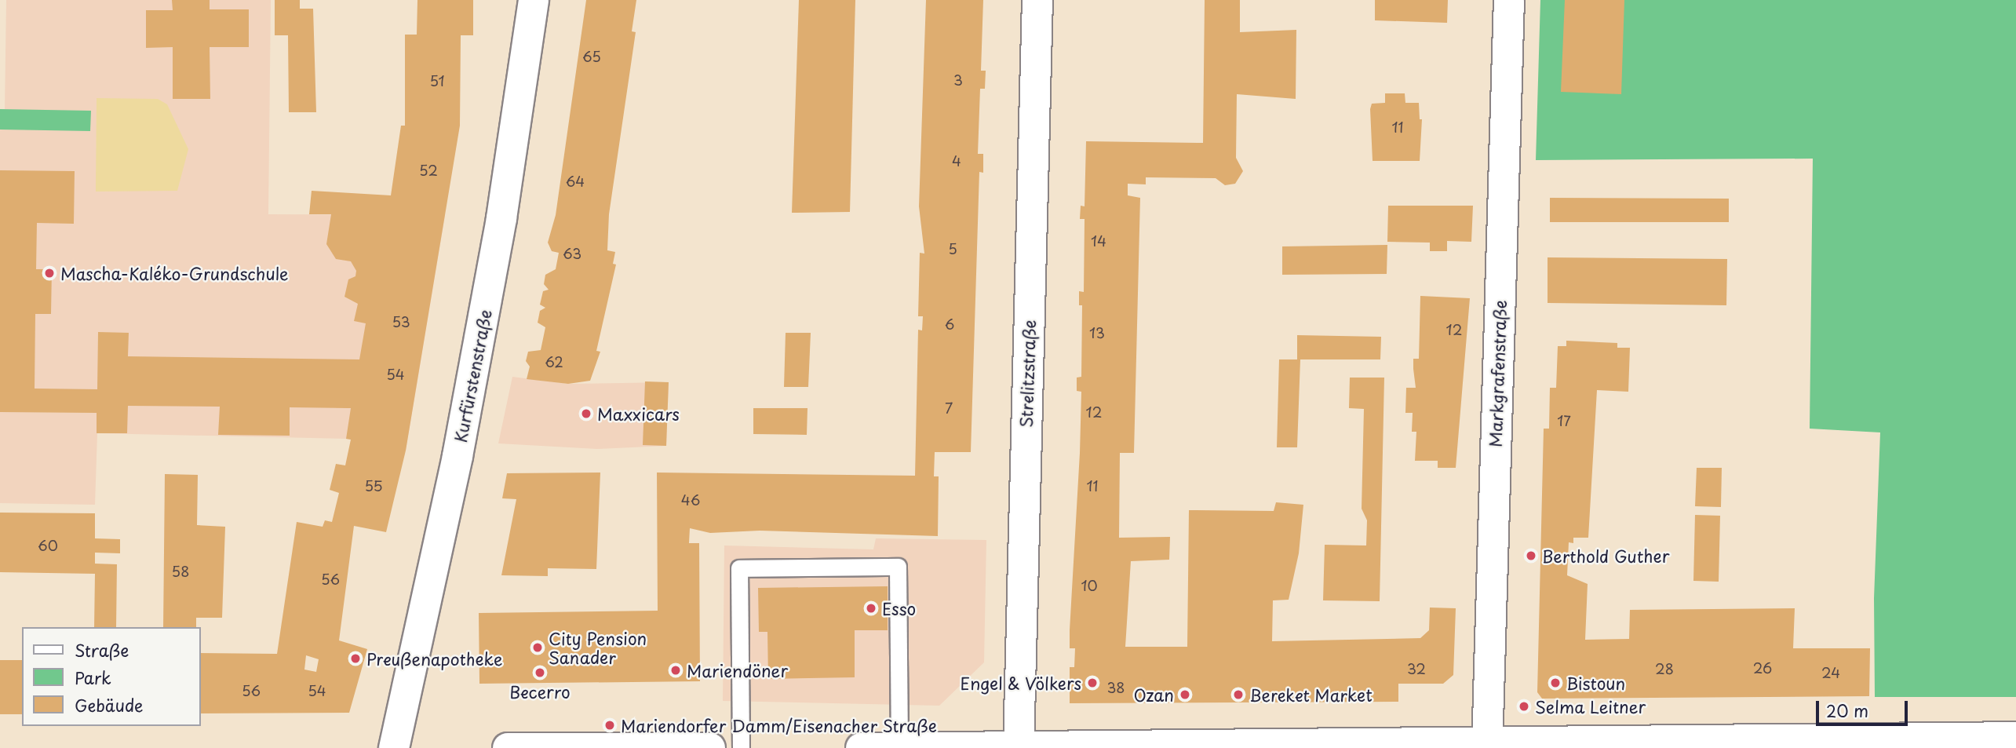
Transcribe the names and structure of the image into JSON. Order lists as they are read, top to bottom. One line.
{"streets":{"street":["Strelitzstraße","Markgrafenstraße","Kurfürstenstraße"]},"places":["Mascha-Kaléko-Grundschule","Maxxicars","Berthold Guther","Esso","City Pension Sanader","Preußenapotheke","Mariendöner","Becerro","Engel & Völkers","Bistoun","Ozan","Bereket Market","Selma Leitner","Mariendorfer Damm/Eisenacher Straße"],"house_numbers":["65","3","51","11","4","52","64","14","5","63","53","6","12","13","62","54","7","12","17","55","11","46","60","58","56","10","26","32","28","24","38","56","54"],"legend":["Straße","Park","Gebäude"],"scale_bar":"20 m"}
